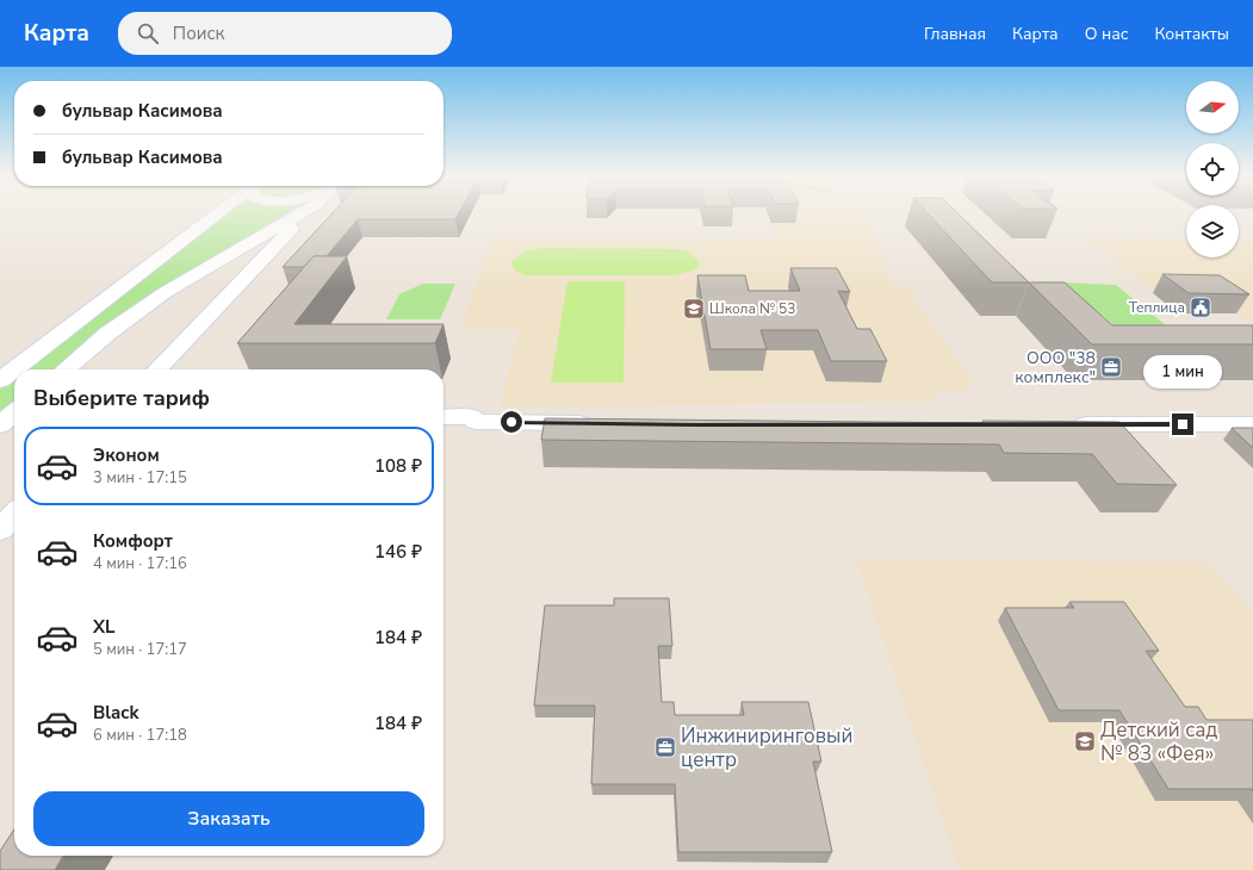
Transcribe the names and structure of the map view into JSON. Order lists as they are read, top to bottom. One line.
{"places":{"public building":["Теплица"],"school or university":["Школа № 53","Детский сад № 83 «Фея»"],"office":["ООО \"38 комплекс\"","Инжиниринговый центр"]},"north":"right","page":{"header":"Карта","search":"Поиск","nav":["Главная","Карта","О нас","Контакты"],"banner":["бульвар Касимова","бульвар Касимова"],"bubble":"1 мин","heading":"Выберите тариф","list":[{"name":"Эконом","note":"3 мин · 17:15","value":"108 ₽"},{"name":"Комфорт","note":"4 мин · 17:16","value":"146 ₽"},{"name":"XL","note":"5 мин · 17:17","value":"184 ₽"},{"name":"Black","note":"6 мин · 17:18","value":"184 ₽"}],"buttons":"Заказать"}}
